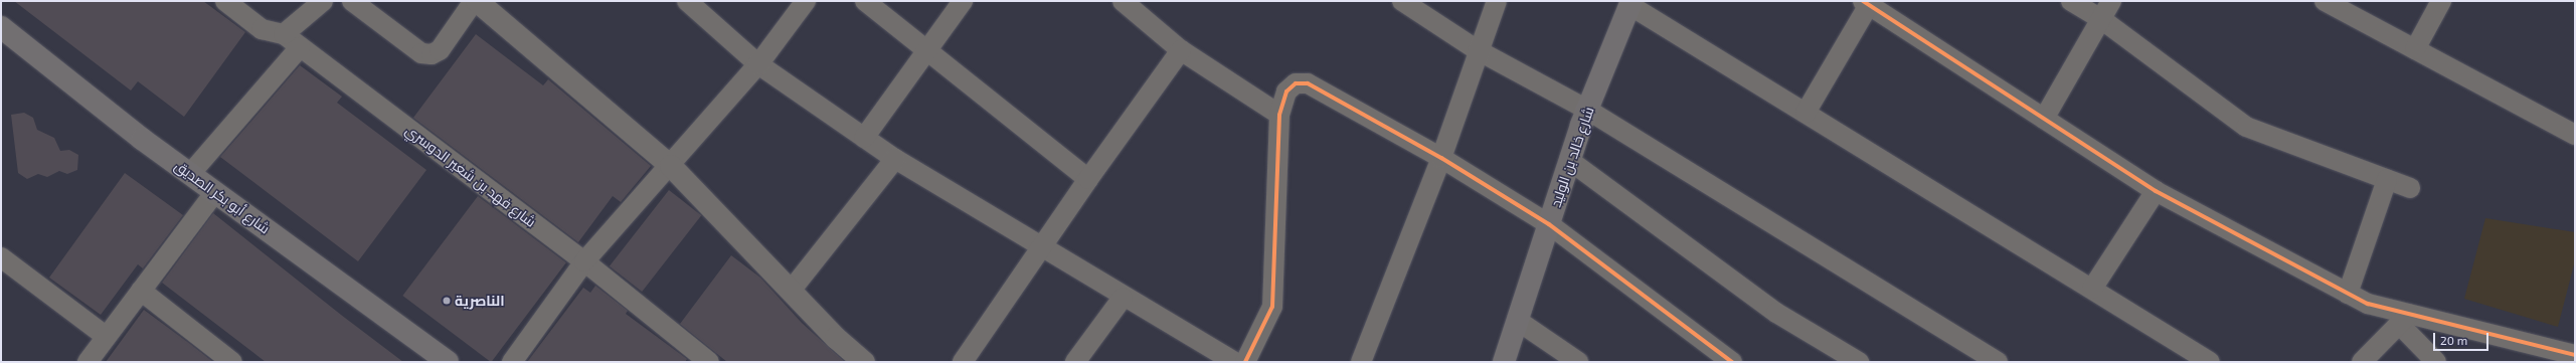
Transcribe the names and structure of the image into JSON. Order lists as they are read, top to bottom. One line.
{"streets":{"main road":["شارع خالد بن الوليد","شارع أبو بكر الصديق"],"street":["شارع فهد بن شعير الدوسري"]},"places":["الناصرية"],"scale_bar":"20 m"}
